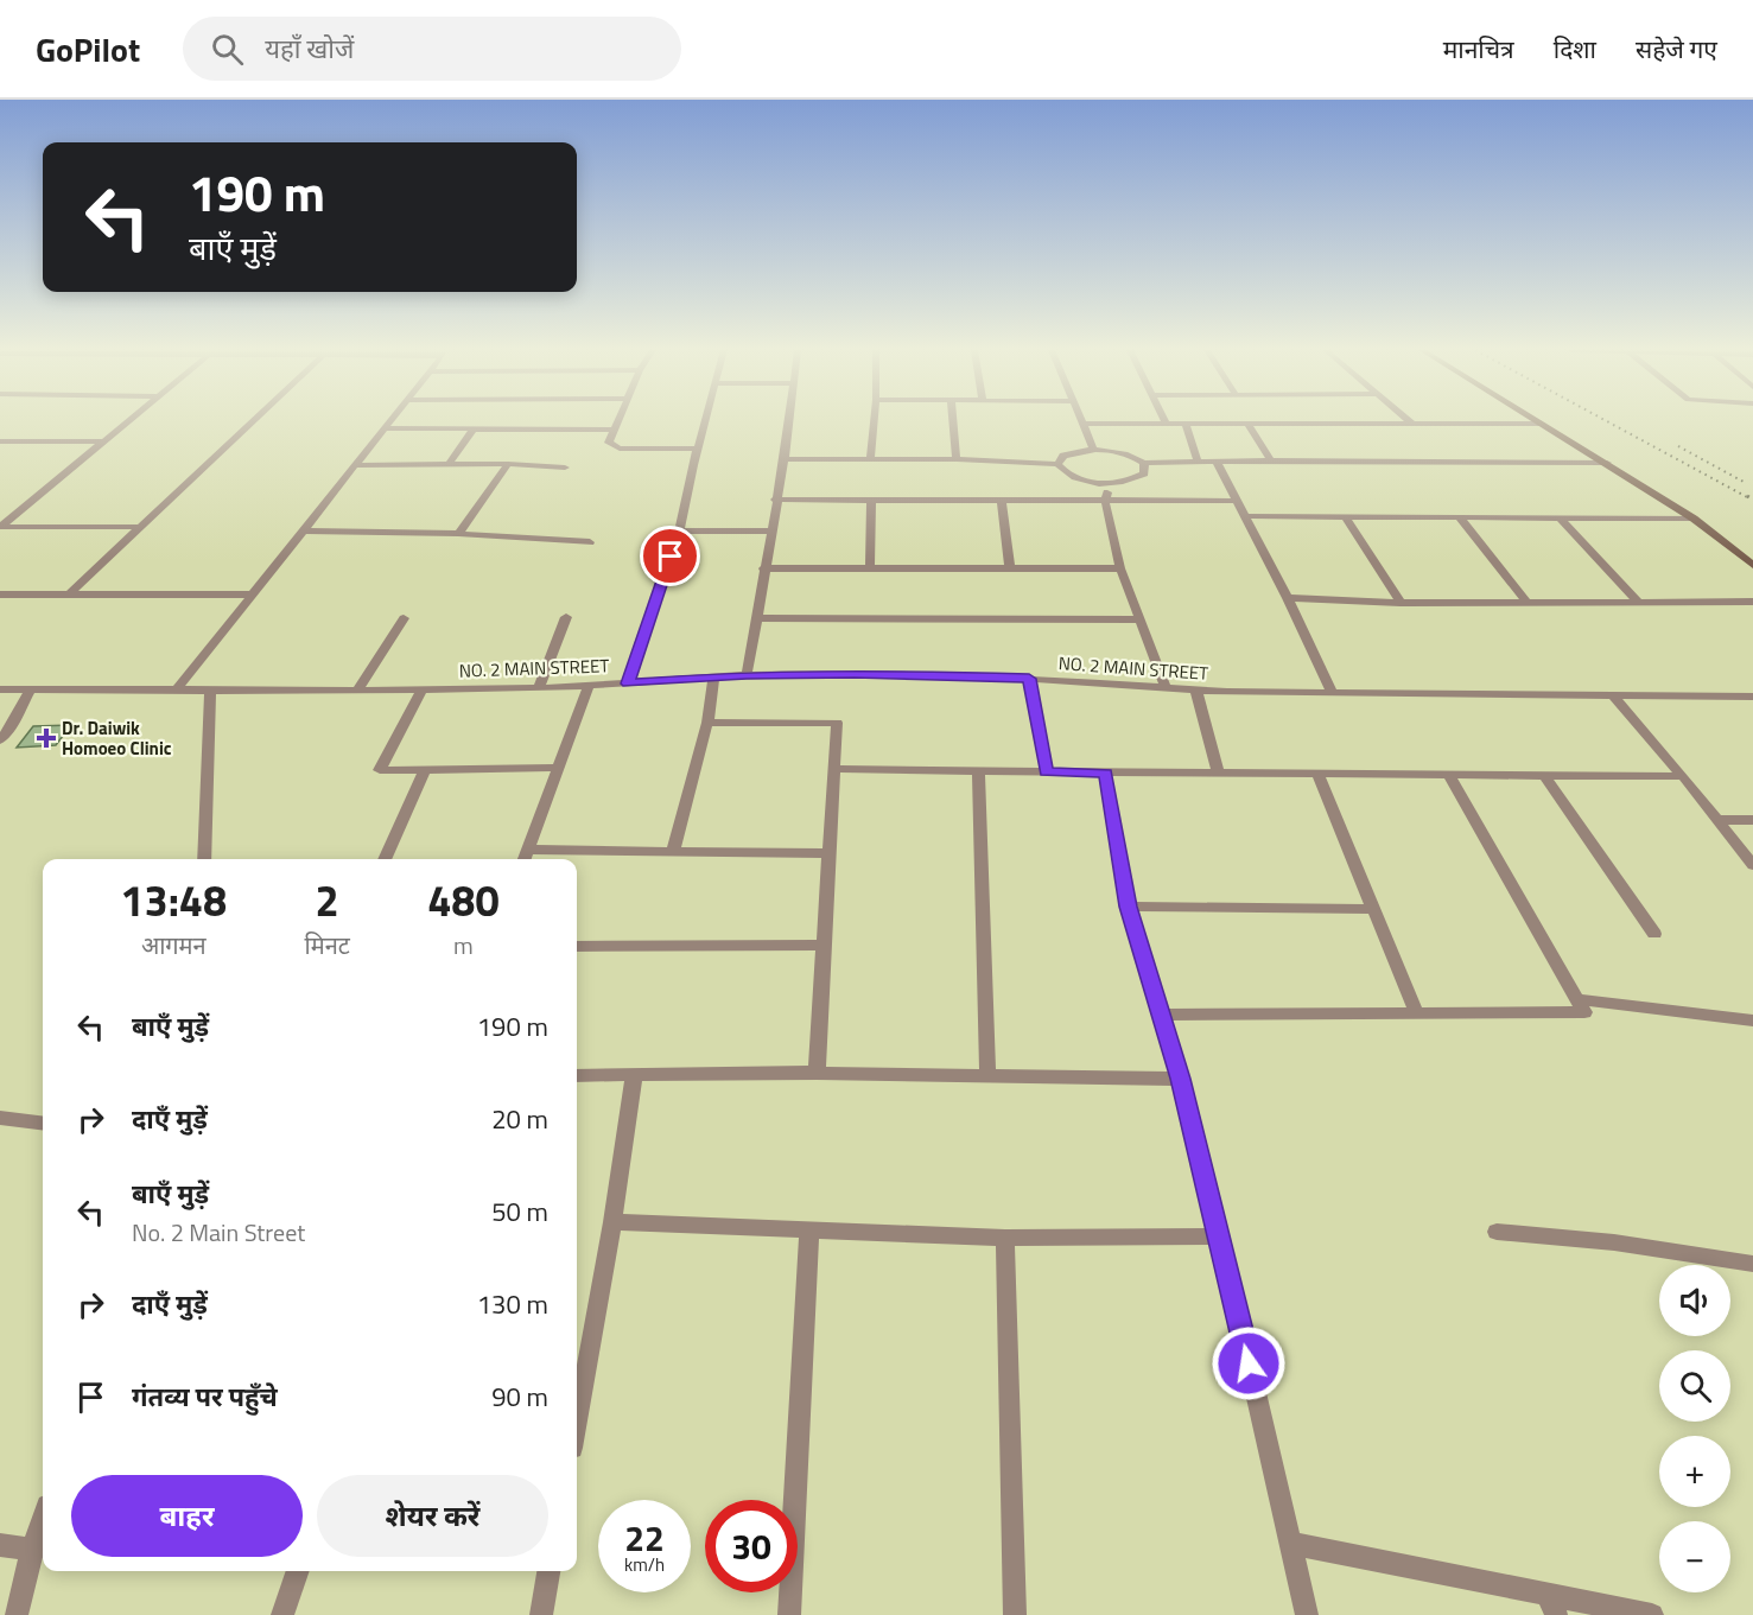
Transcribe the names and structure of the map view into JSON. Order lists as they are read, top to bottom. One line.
{"streets":{"street":["NO. 2 MAIN STREET"]},"places":{"health":["Dr. Daiwik Homoeo Clinic"]},"page":{"header":"GoPilot","search":"यहाँ खोजें","nav":["मानचित्र","दिशा","सहेजे गए"],"turn":["190 m","बाएँ मुड़ें"],"eta":["13:48","आगमन","2","मिनट","480","m"],"list":[{"name":"बाएँ मुड़ें","value":"190 m"},{"name":"दाएँ मुड़ें","value":"20 m"},{"name":"बाएँ मुड़ें","note":"No. 2 Main Street","value":"50 m"},{"name":"दाएँ मुड़ें","value":"130 m"},{"name":"गंतव्य पर पहुँचे","value":"90 m"}],"map_buttons":["+","−"],"buttons":["बाहर","शेयर करें"],"speed":"22 km/h","limit":"30"}}
